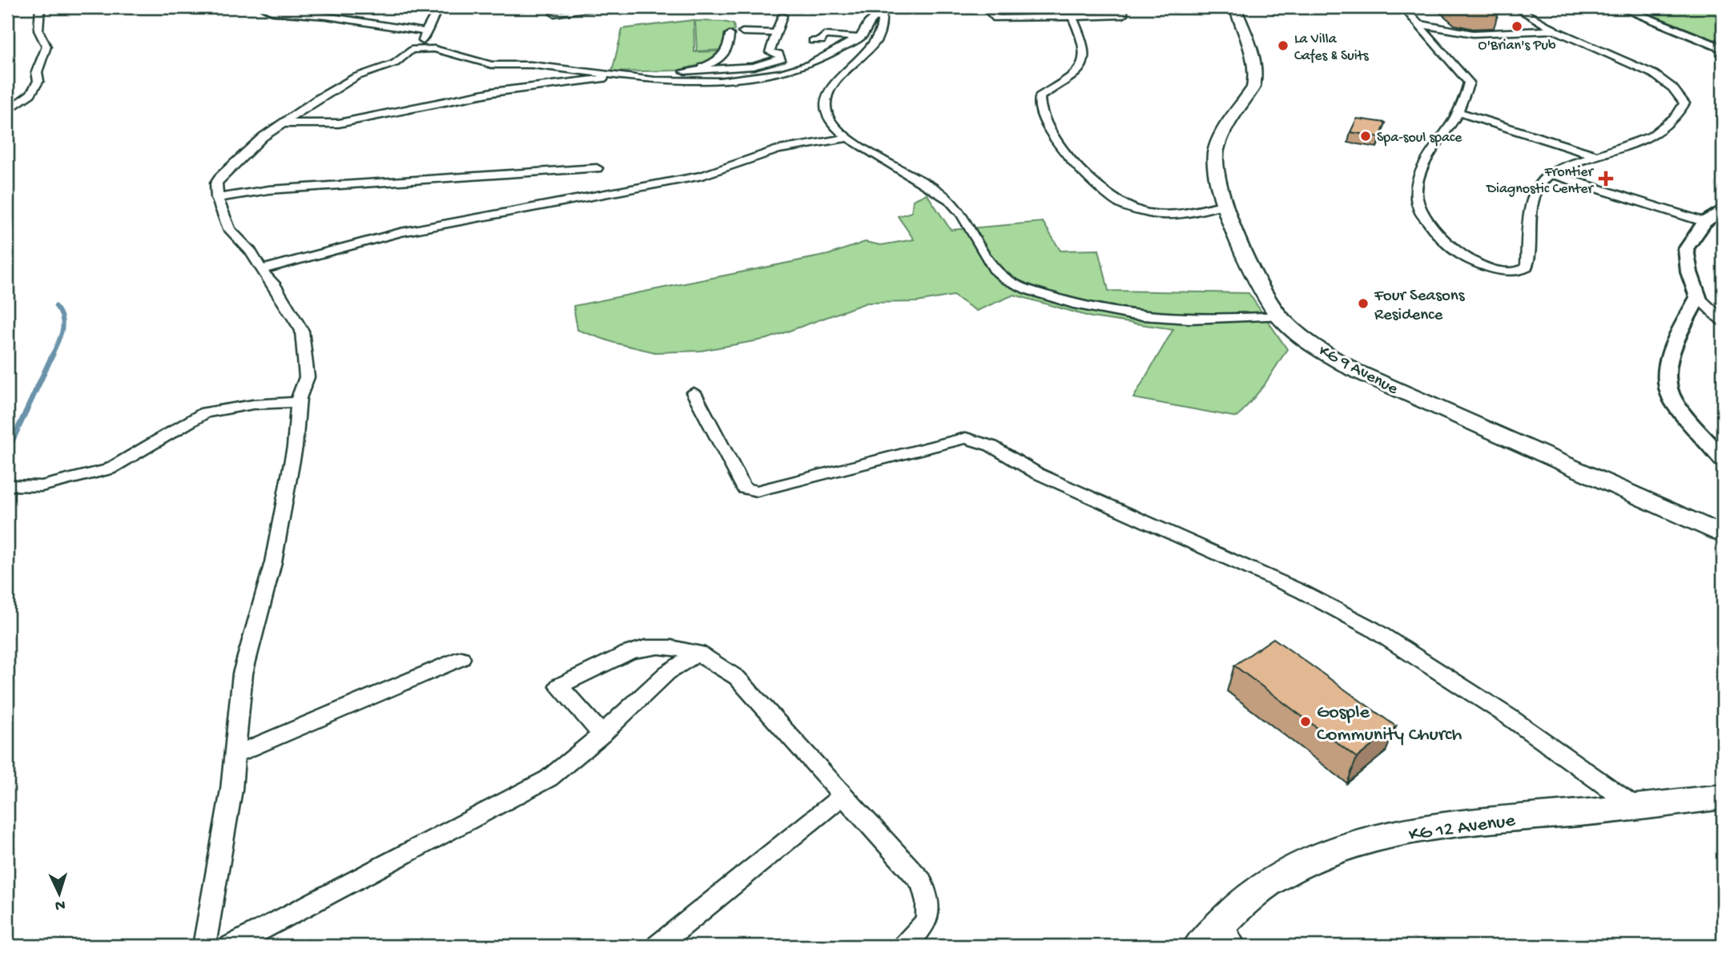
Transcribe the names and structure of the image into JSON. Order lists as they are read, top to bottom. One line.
{"streets":{"main road":["KG 9 Avenue","KG 12 Avenue"]},"places":{"other":["O'Brian's Pub","La Villa Cafes & Suits","Spa-soul space","Four Seasons Residence","Gosple Community Church"],"health":["Frontier Diagnostic Center"]},"north":"bottom"}
